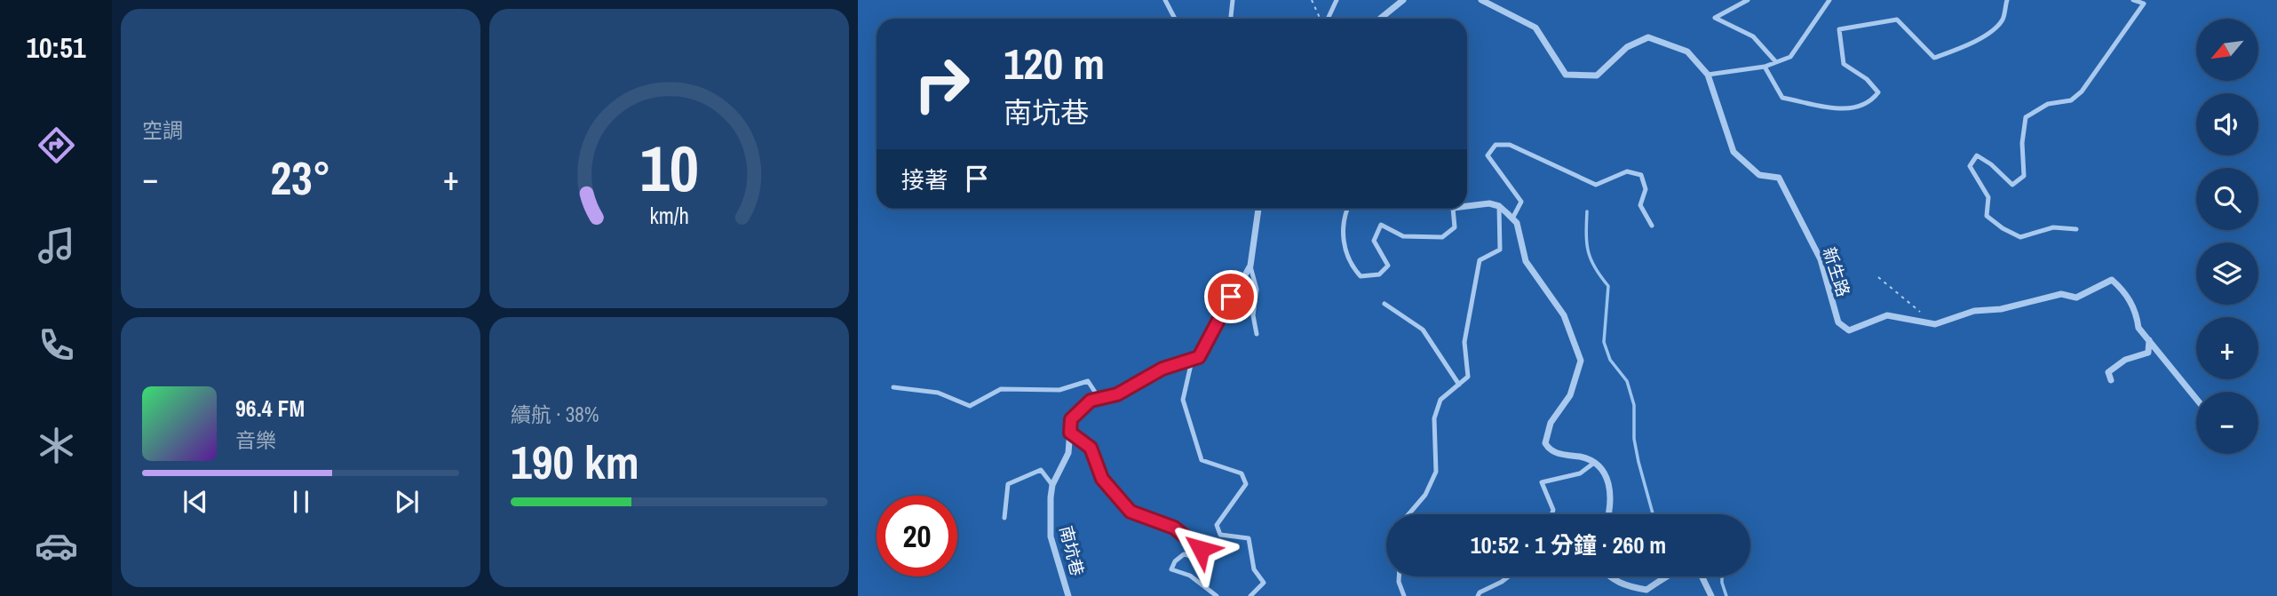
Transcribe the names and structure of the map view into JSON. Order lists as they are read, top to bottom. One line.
{"streets":{"street":["新生路","南坑巷"]},"north":"bottom left","page":{"tabs":"10:51","tile":["空調",["續航 · 38%","190 km"]],"map_buttons":["+","−"],"turn":["120 m","南坑巷"],"then":"接著","heat":["−","23°","+"],"song":["96.4 FM","音樂"],"limit":"20","trip":"10:52 · 1 分鐘 · 260 m","gauge":["10","km/h"]}}
